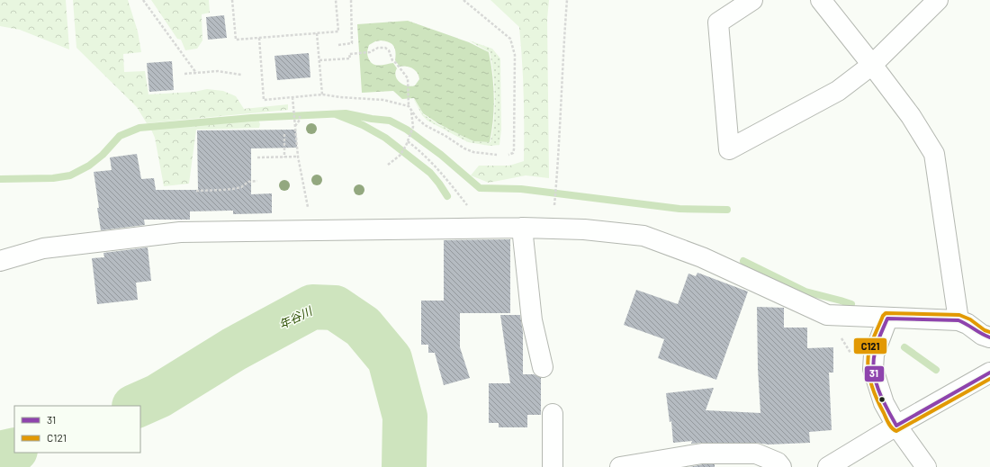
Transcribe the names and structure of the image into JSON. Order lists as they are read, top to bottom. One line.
{"water":["年谷川"],"lines":["transit line C121","transit line 31"],"legend":["31","C121"]}
